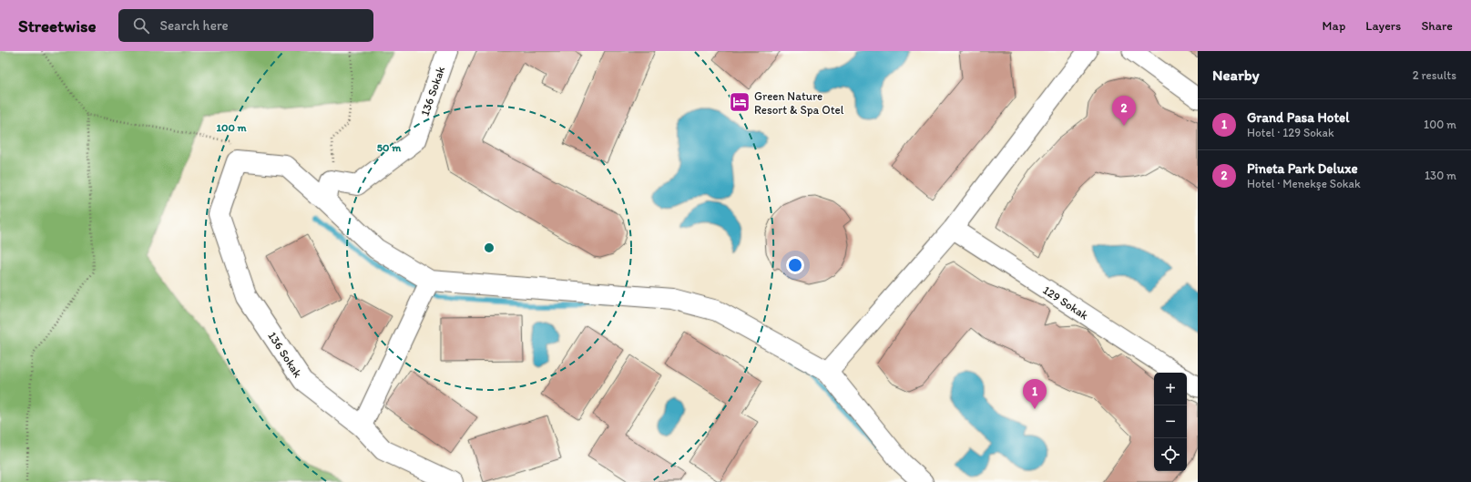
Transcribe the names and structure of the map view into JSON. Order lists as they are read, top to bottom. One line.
{"streets":{"street":["136 Sokak","129 Sokak"]},"places":{"hotel":["Green Nature Resort & Spa Otel"]},"page":{"header":"Streetwise","search":"Search here","nav":["Map","Layers","Share"],"heading":["Nearby","2 results"],"pins":["2","1"],"list":[{"mark":"1","name":"Grand Pasa Hotel","note":"Hotel · 129 Sokak","value":"100 m"},{"mark":"2","name":"Pineta Park Deluxe","note":"Hotel · Menekşe Sokak","value":"130 m"}],"map_buttons":["+","−"]},"rings":["100 m","50 m"]}
